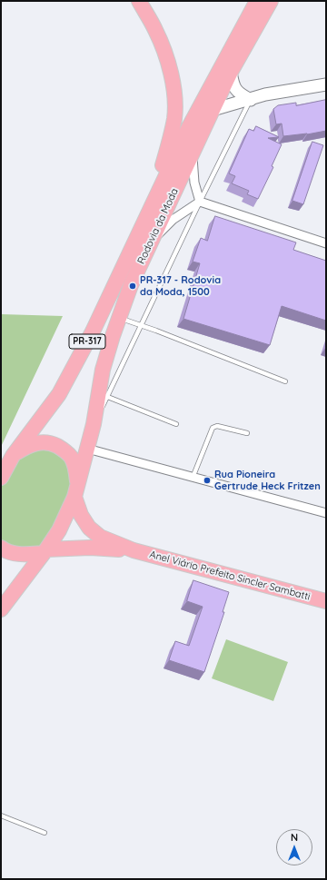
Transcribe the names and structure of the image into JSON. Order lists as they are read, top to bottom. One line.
{"streets":{"highway":["Rodovia da Moda","PR-317","Anel Viário Prefeito Sincler Sambatti"]},"crossings":[["Rodovia da Moda","PR-317"],["Rodovia da Moda","Anel Viário Prefeito Sincler Sambatti"],["PR-317","Anel Viário Prefeito Sincler Sambatti"]],"places":["PR-317 - Rodovia da Moda, 1500","Rua Pioneira Gertrude Heck Fritzen"],"north":"top"}
